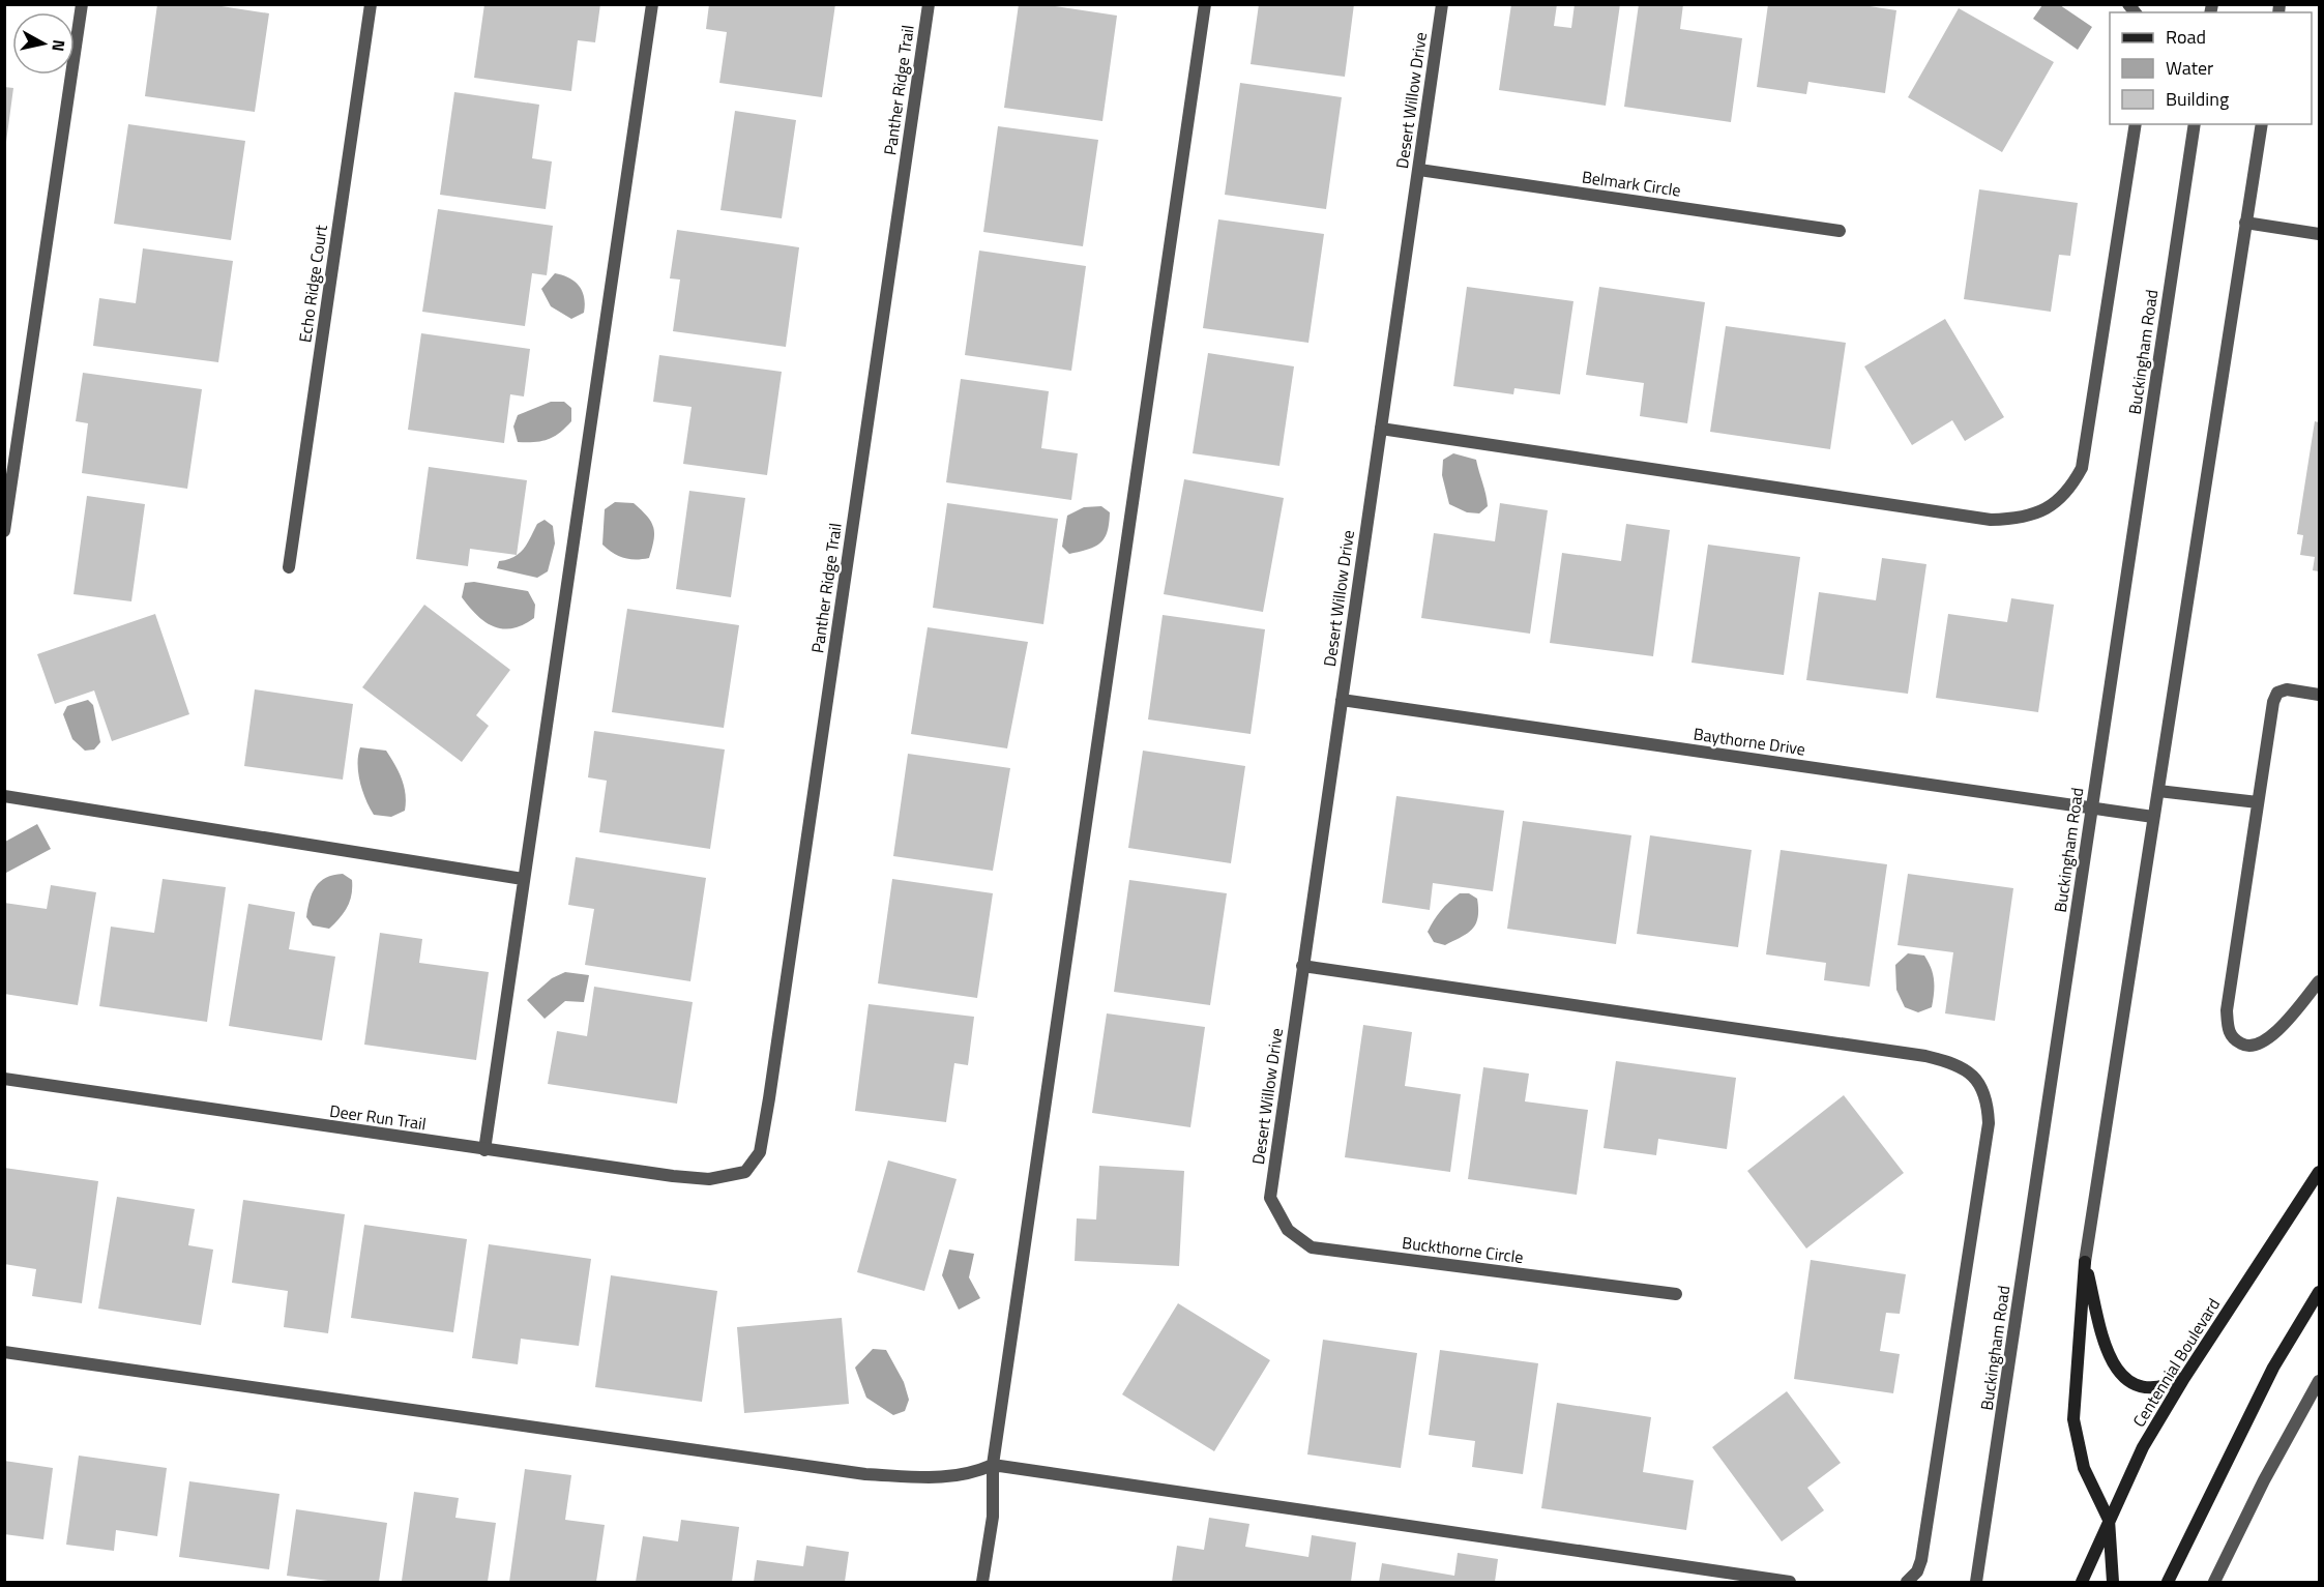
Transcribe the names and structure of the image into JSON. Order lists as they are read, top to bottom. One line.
{"streets":{"main road":["Centennial Boulevard"],"street":["Panther Ridge Trail","Desert Willow Drive","Belmark Circle","Echo Ridge Court","Buckingham Road","Baythorne Drive","Deer Run Trail","Buckthorne Circle"]},"crossings":[["Panther Ridge Trail","Deer Run Trail"],["Desert Willow Drive","Belmark Circle"],["Desert Willow Drive","Baythorne Drive"],["Desert Willow Drive","Buckthorne Circle"],["Buckingham Road","Baythorne Drive"]],"legend":["Road","Water","Building"],"north":"right"}
